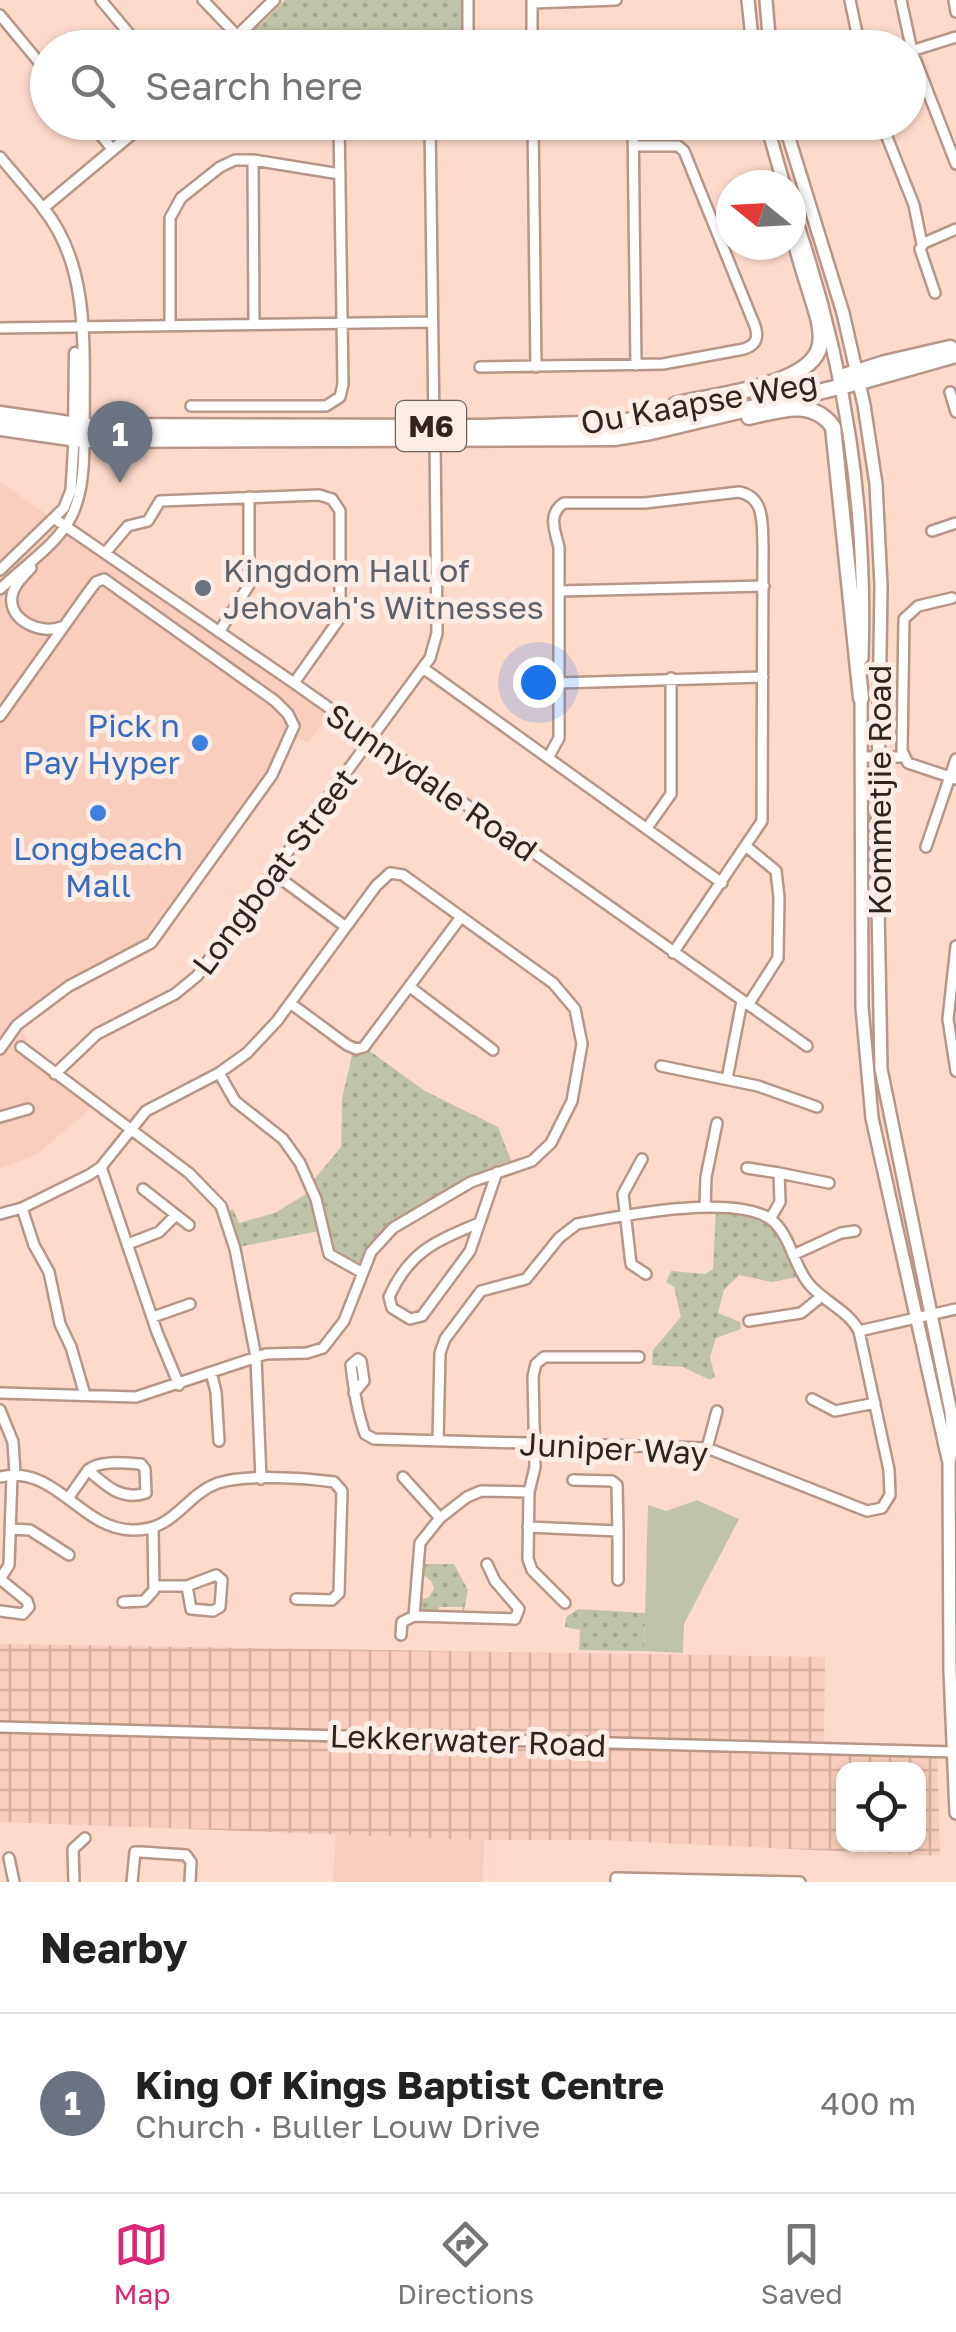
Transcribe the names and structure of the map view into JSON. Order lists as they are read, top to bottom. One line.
{"streets":{"main road":["Ou Kaapse Weg","M6","Kommetjie Road"],"street":["Sunnydale Road","Longboat Street","Juniper Way","Lekkerwater Road"]},"crossings":[["Ou Kaapse Weg","M6"],["Ou Kaapse Weg","Kommetjie Road"],["Ou Kaapse Weg","Longboat Street"],["M6","Kommetjie Road"],["Sunnydale Road","Longboat Street"],["Kommetjie Road","Lekkerwater Road"]],"places":["Kingdom Hall of Jehovah's Witnesses","Pick n Pay Hyper","Longbeach Mall"],"north":"left","page":{"search":"Search here","pins":"1","heading":"Nearby","list":[{"mark":"1","name":"King Of Kings Baptist Centre","note":"Church · Buller Louw Drive","value":"400 m"}],"nav":["Map","Directions","Saved"]}}
